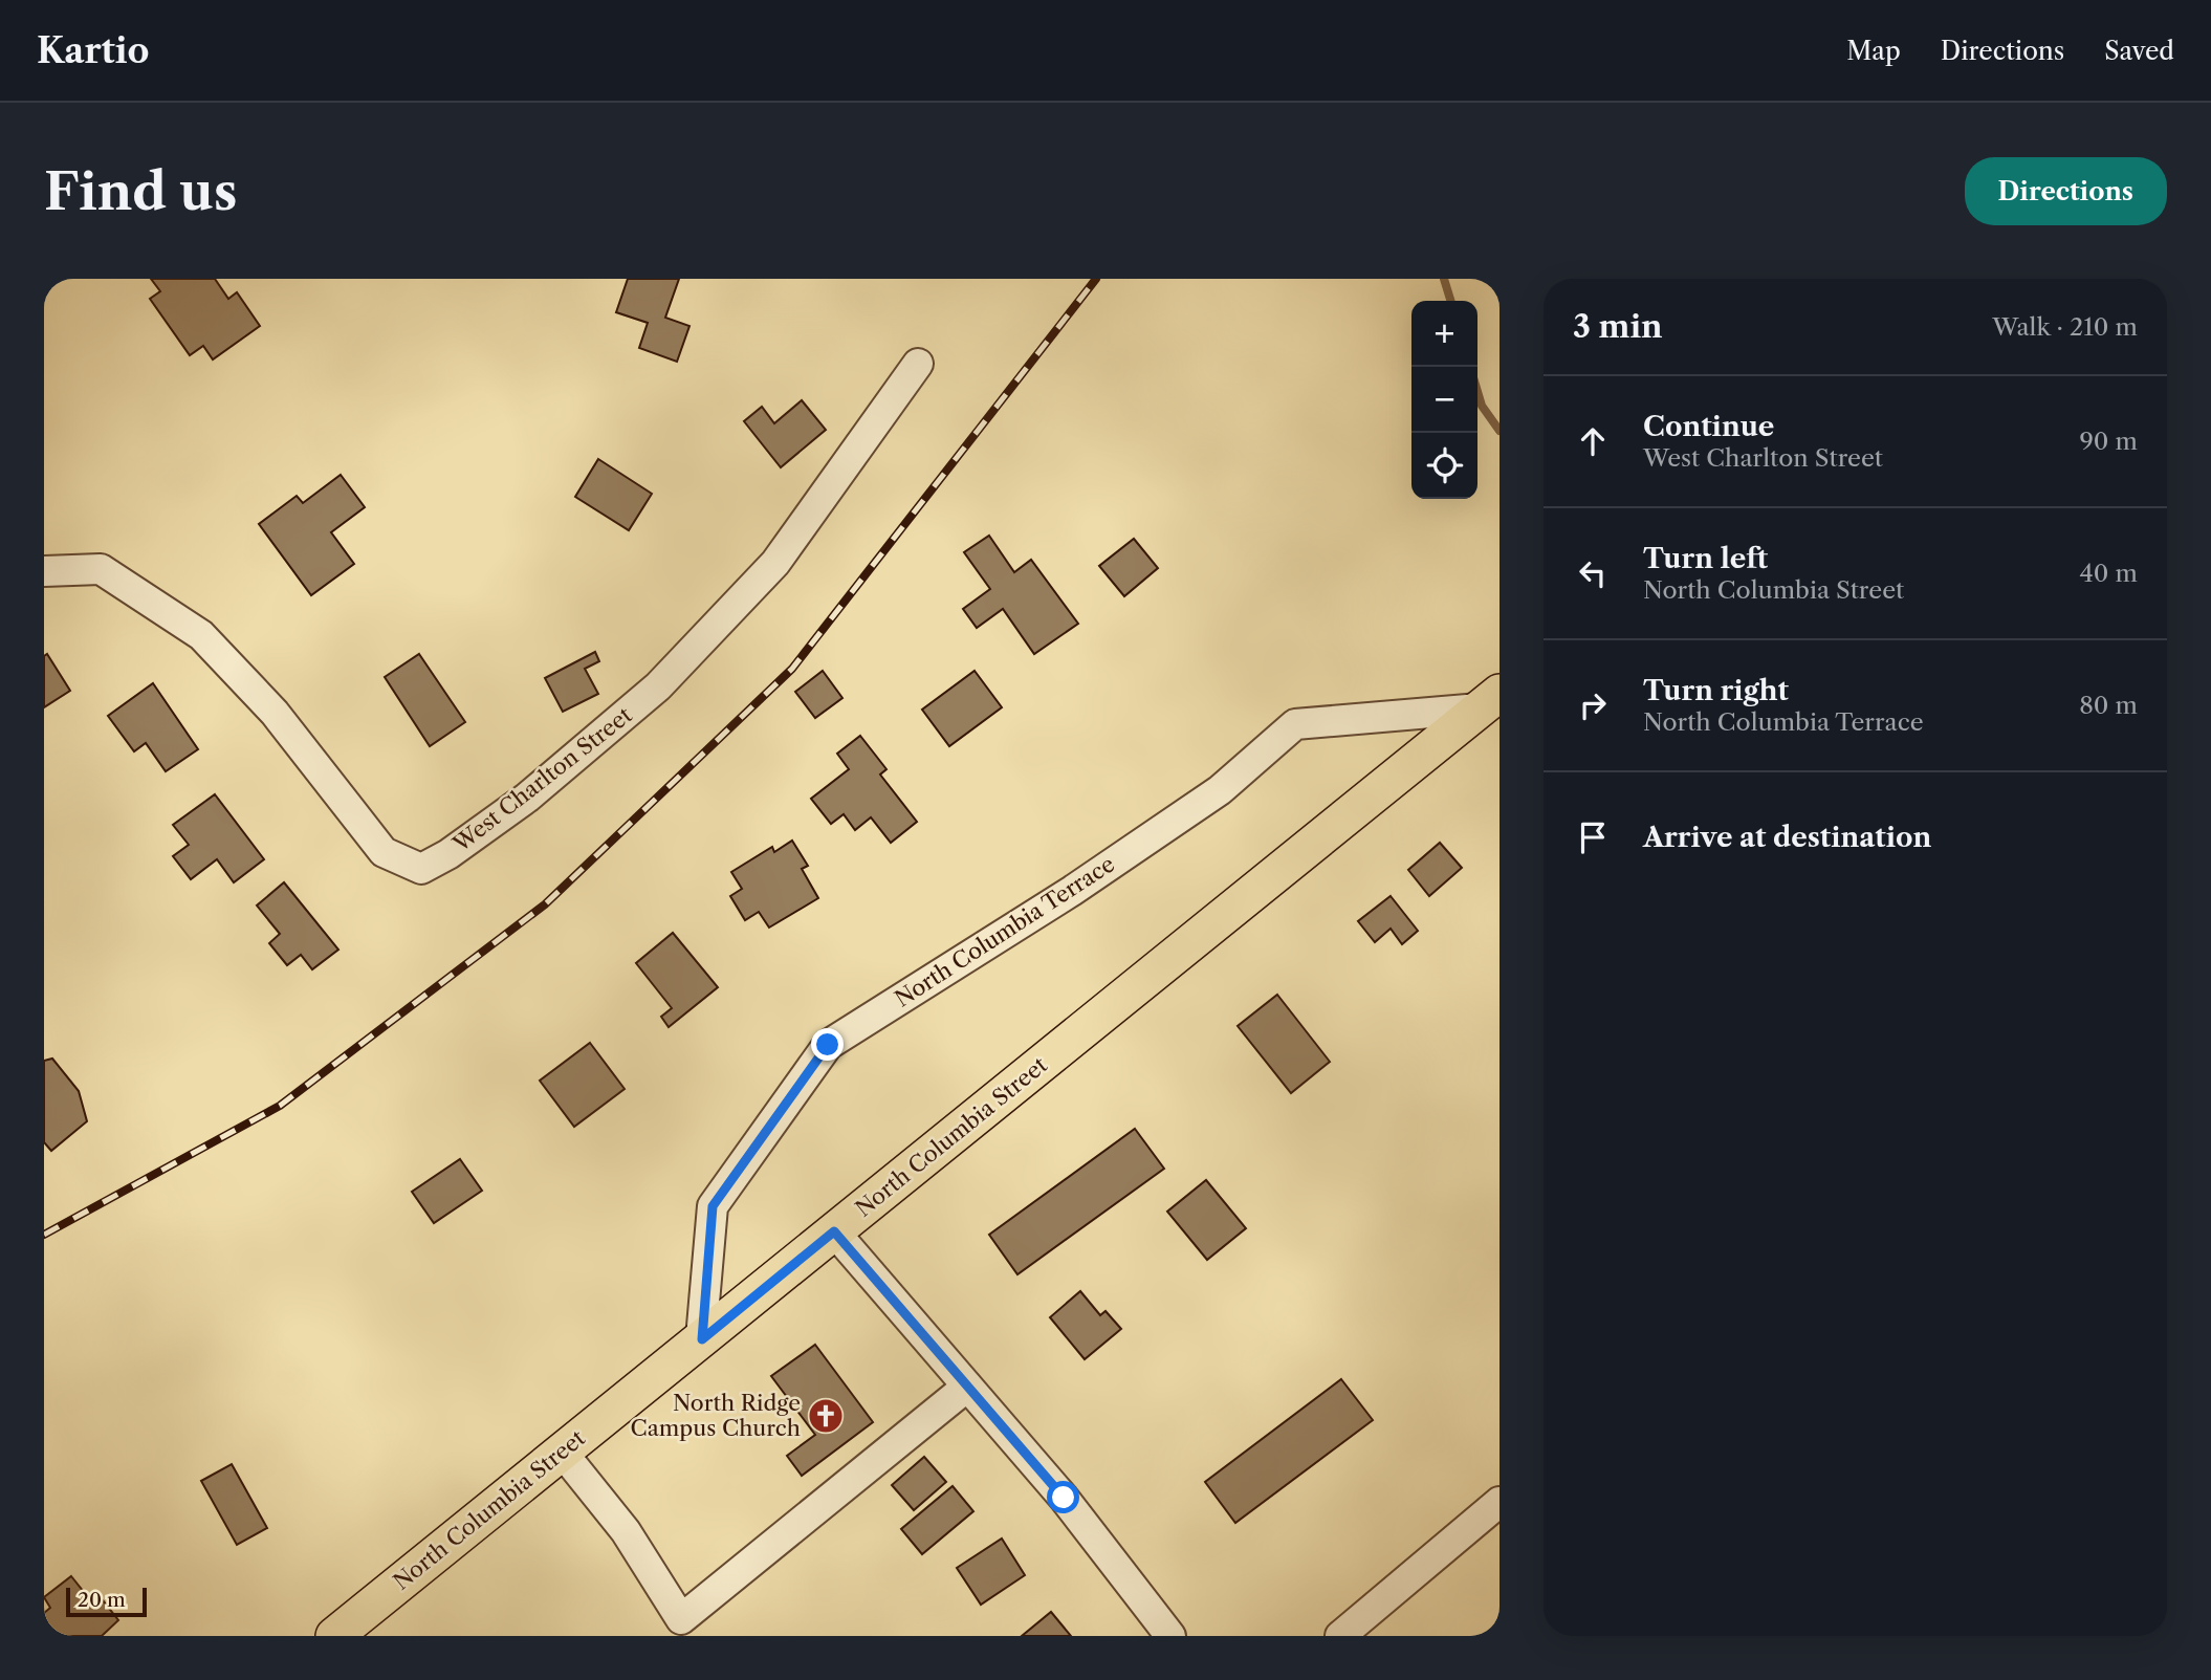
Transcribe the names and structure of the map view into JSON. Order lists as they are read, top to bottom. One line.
{"streets":{"main road":["North Columbia Street"],"street":["West Charlton Street","North Columbia Terrace"]},"crossings":[["North Columbia Terrace","North Columbia Street"]],"places":{"church":["North Ridge Campus Church"]},"scale_bar":"20 m","page":{"header":"Kartio","nav":["Map","Directions","Saved"],"buttons":"Directions","title":"Find us","heading":["3 min","Walk · 210 m"],"map_buttons":["+","−"],"list":[["Continue","West Charlton Street","90 m"],["Turn left","North Columbia Street","40 m"],["Turn right","North Columbia Terrace","80 m"],"Arrive at destination"],"scale":"20 m"}}
